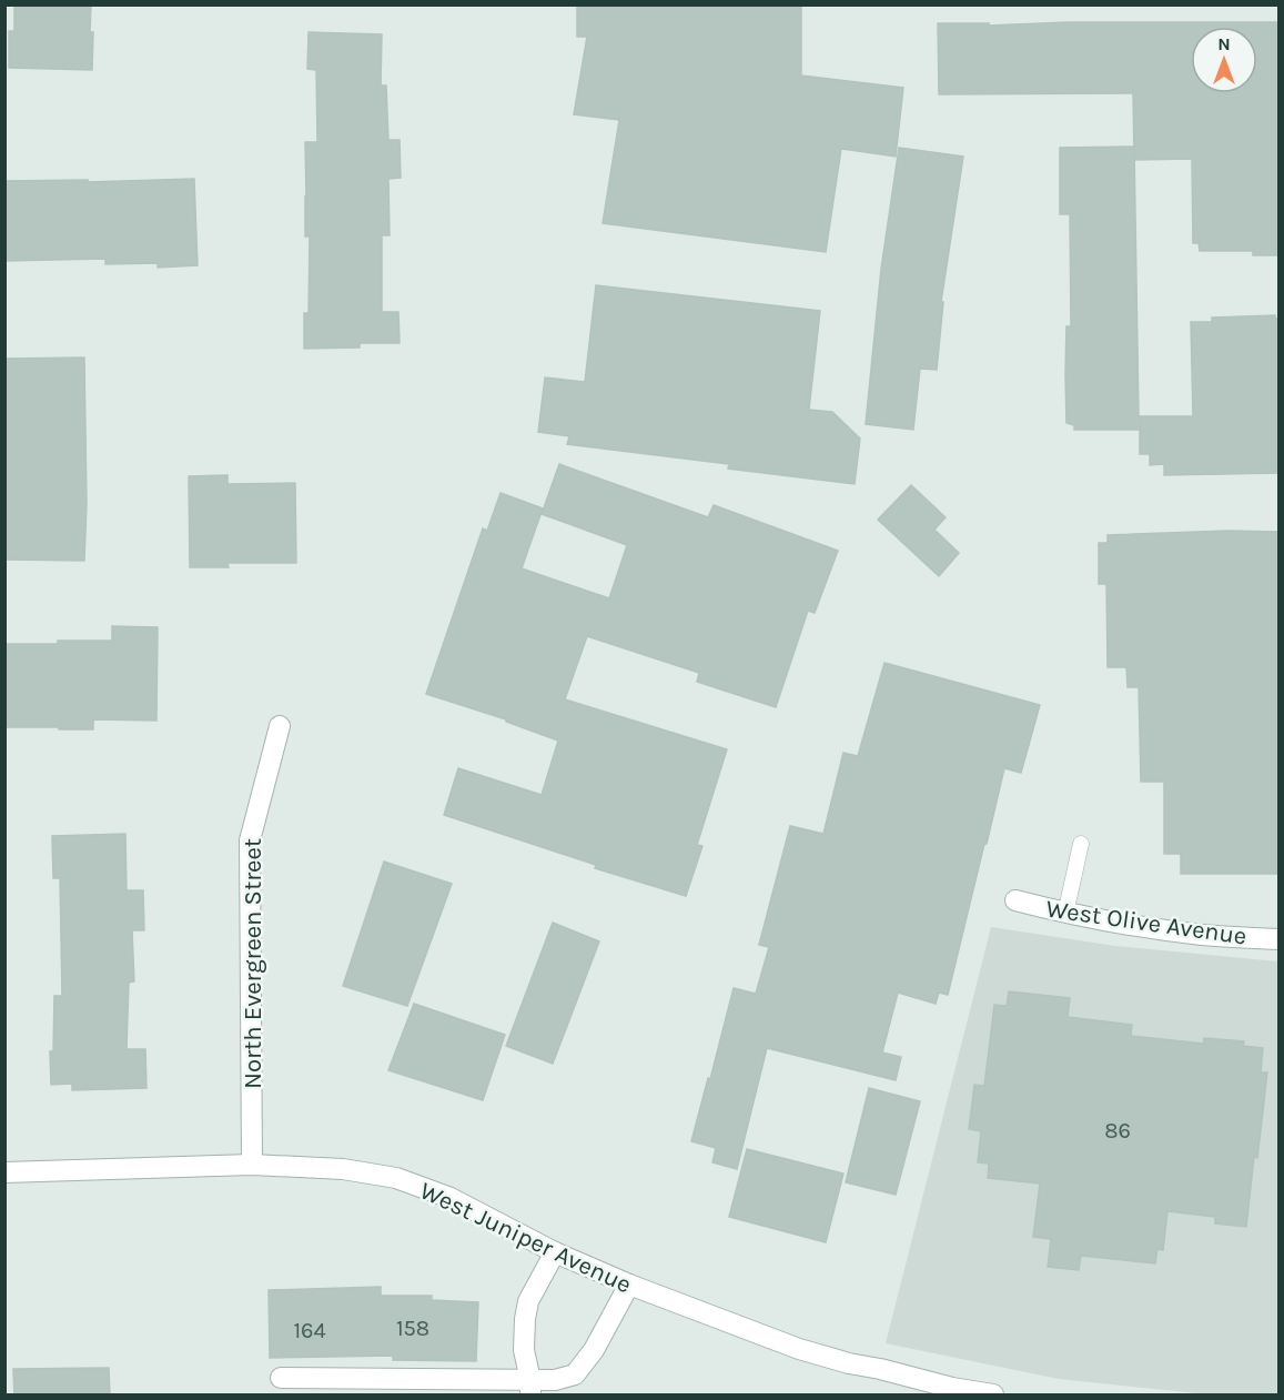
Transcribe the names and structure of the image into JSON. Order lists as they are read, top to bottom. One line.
{"streets":{"street":["West Olive Avenue","North Evergreen Street","West Juniper Avenue"]},"crossings":[["North Evergreen Street","West Juniper Avenue"]],"house_numbers":["86","158","164"],"north":"top"}
